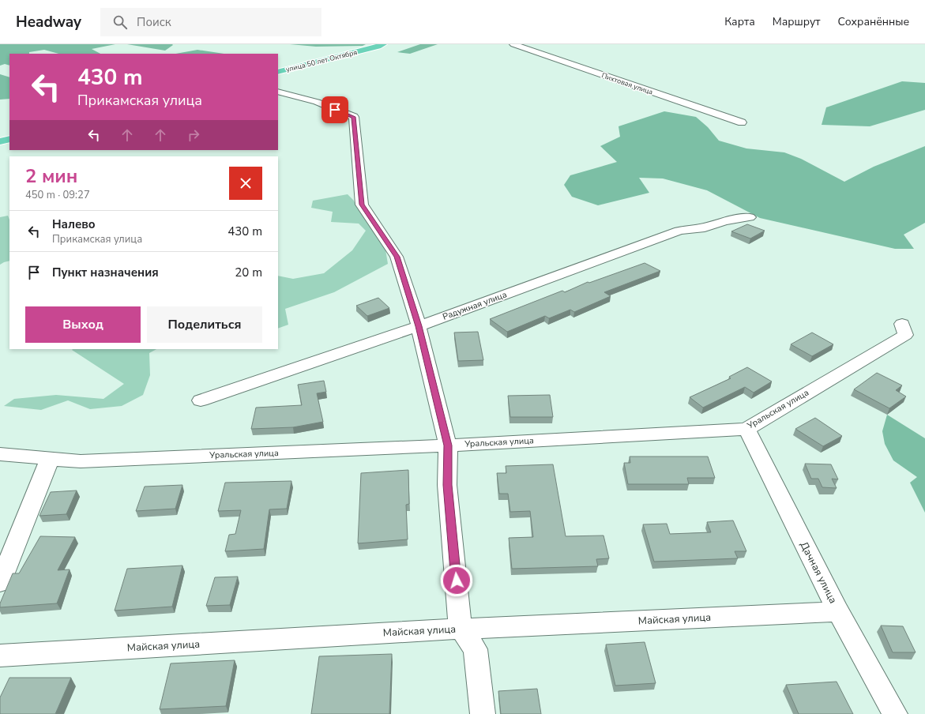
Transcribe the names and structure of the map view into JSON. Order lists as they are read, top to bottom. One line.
{"streets":{"main road":["улица 50 лет Октября"],"street":["Пихтовая улица","Радужная улица","Уральская улица","Дачная улица","Майская улица"]},"crossings":[["Уральская улица","Дачная улица"],["Дачная улица","Майская улица"]],"page":{"header":"Headway","search":"Поиск","nav":["Карта","Маршрут","Сохранённые"],"turn":["430 m","Прикамская улица"],"heading":["2 мин","450 m · 09:27"],"list":[{"name":"Налево","note":"Прикамская улица","value":"430 m"},{"name":"Пункт назначения","value":"20 m"}],"buttons":["Выход","Поделиться"]}}
